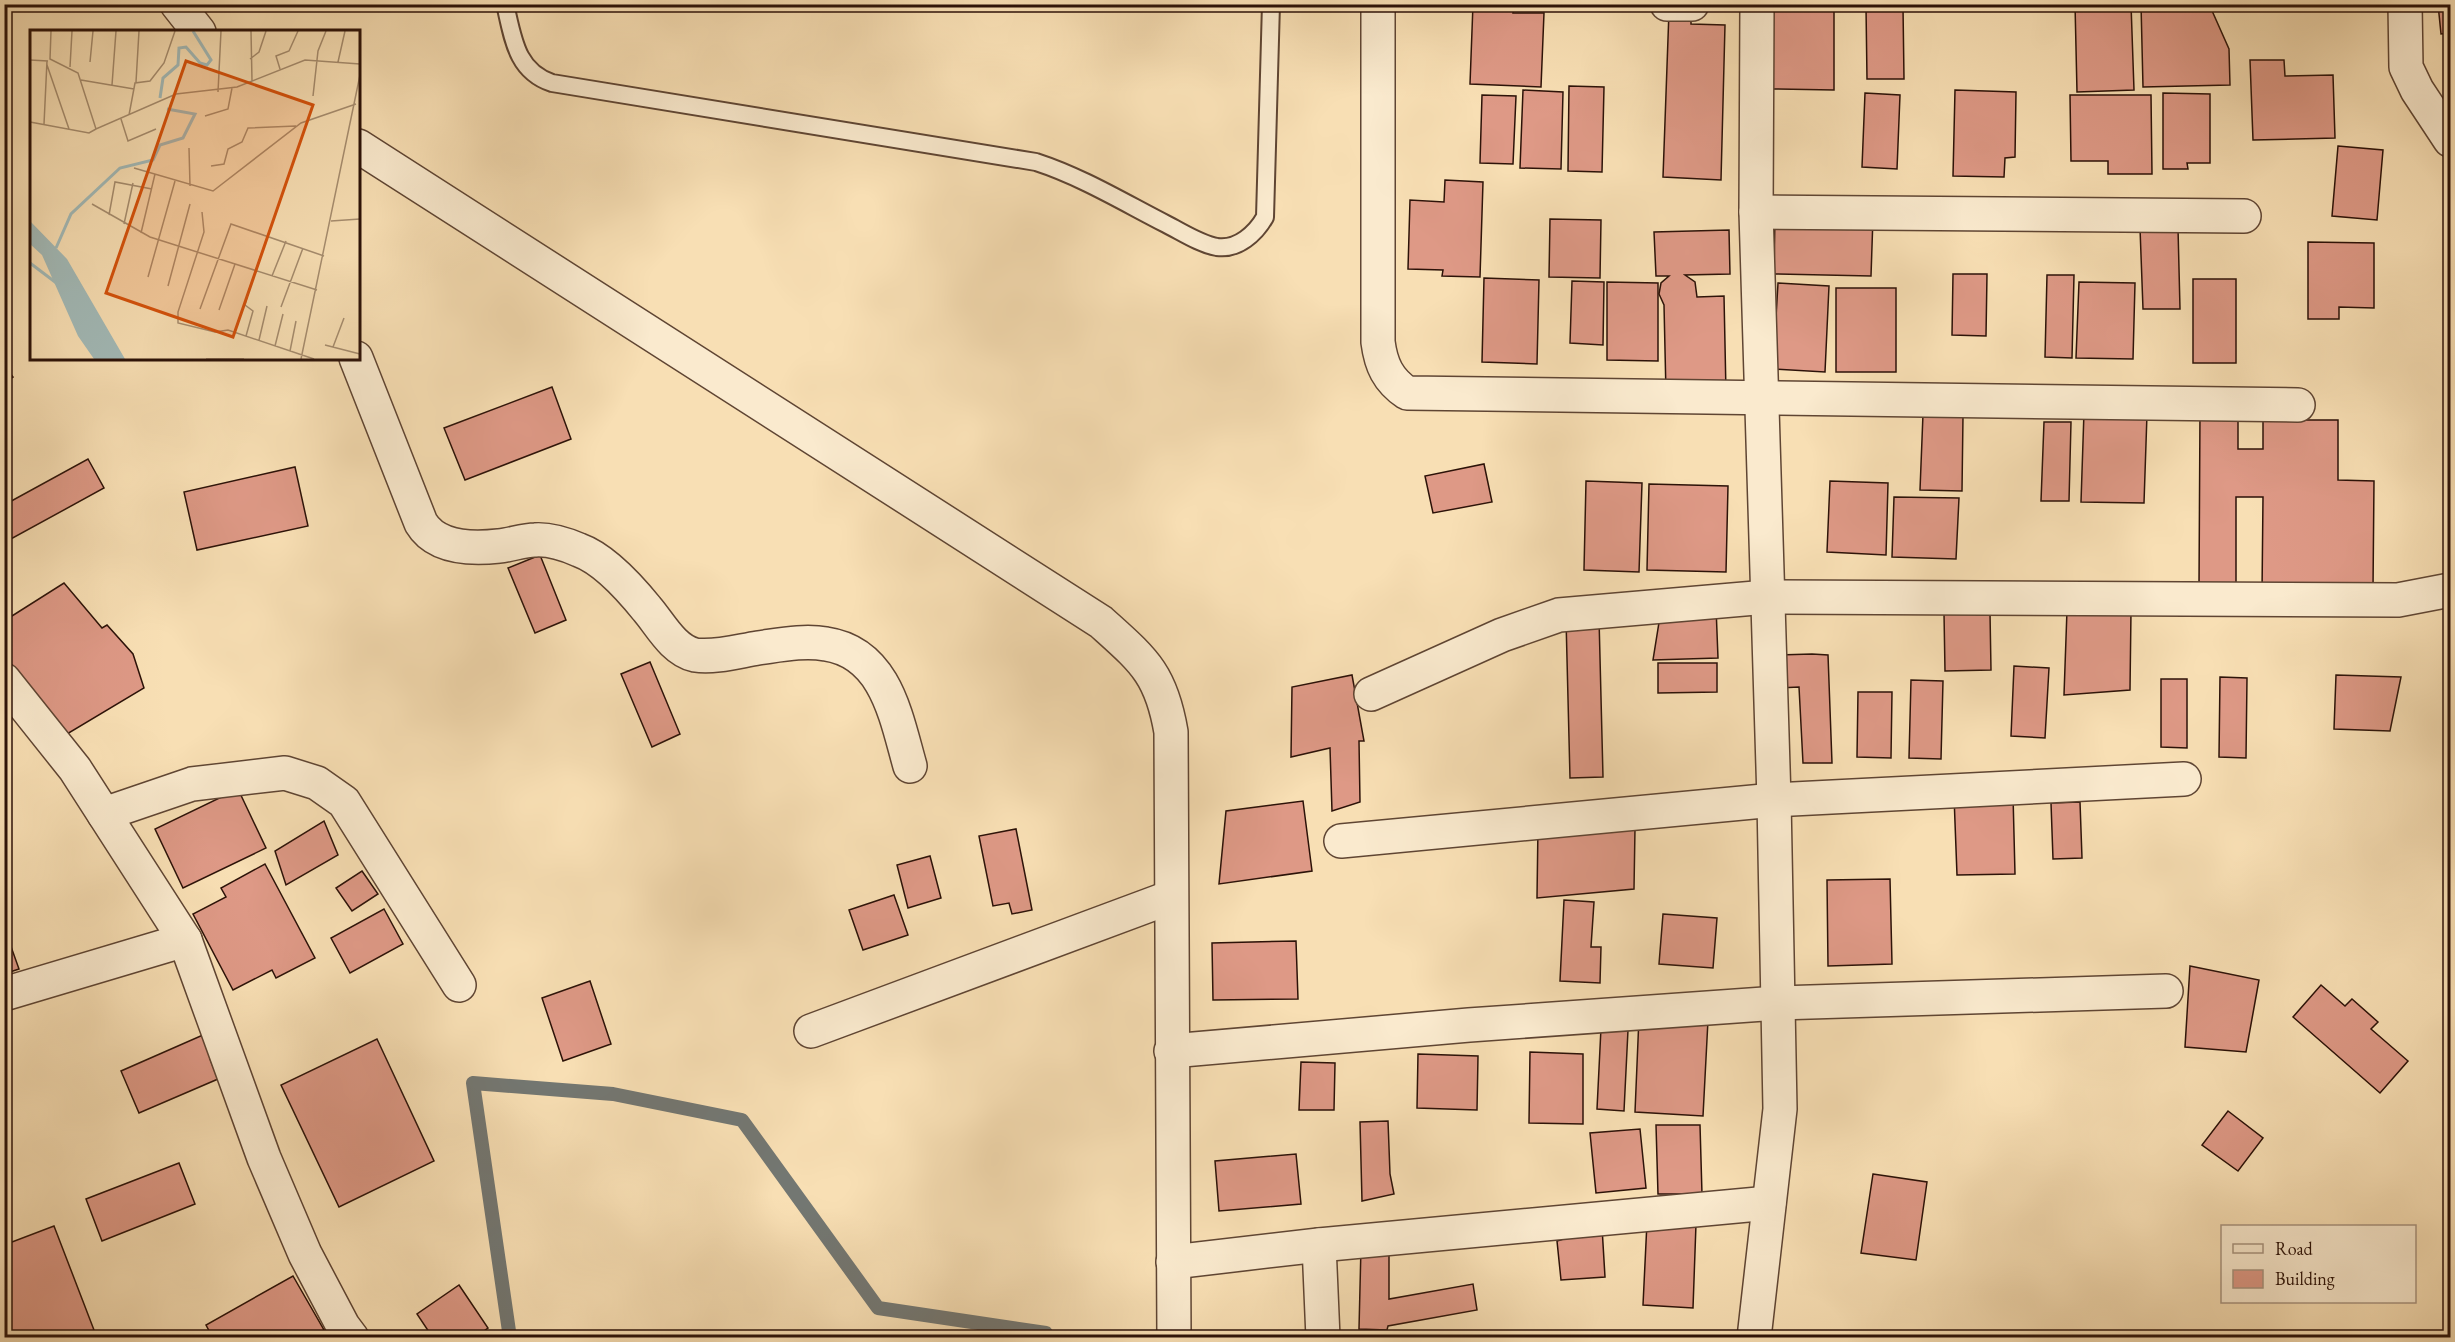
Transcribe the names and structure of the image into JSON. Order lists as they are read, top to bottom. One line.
{"legend":["Road","Building"]}
